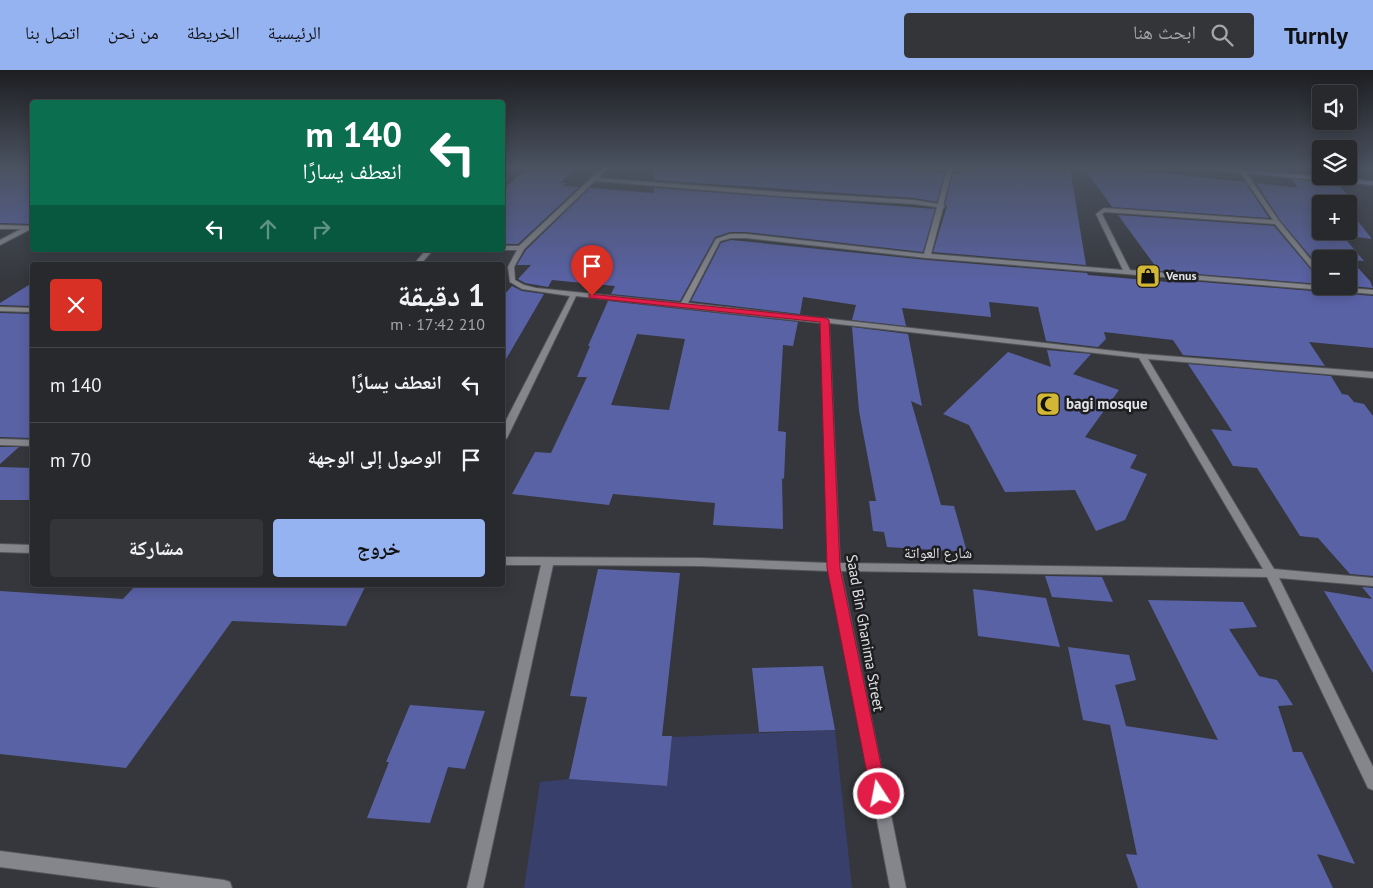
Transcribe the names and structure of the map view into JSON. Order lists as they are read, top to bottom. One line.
{"streets":{"street":["شارع العواتة","Saad Bin Ghanima Street"]},"crossings":[["شارع العواتة","Saad Bin Ghanima Street"]],"places":{"shop":["Venus"],"mosque":["bagi mosque"]},"page":{"header":"Turnly","search":"ابحث هنا","nav":["الرئيسية","الخريطة","من نحن","اتصل بنا"],"map_buttons":["+","−"],"turn":["140 m","انعطف يسارًا"],"heading":["1 دقيقة","210 m · 17:42"],"list":[{"name":"انعطف يسارًا","value":"140 m"},{"name":"الوصول إلى الوجهة","value":"70 m"}],"buttons":["خروج","مشاركة"]}}
